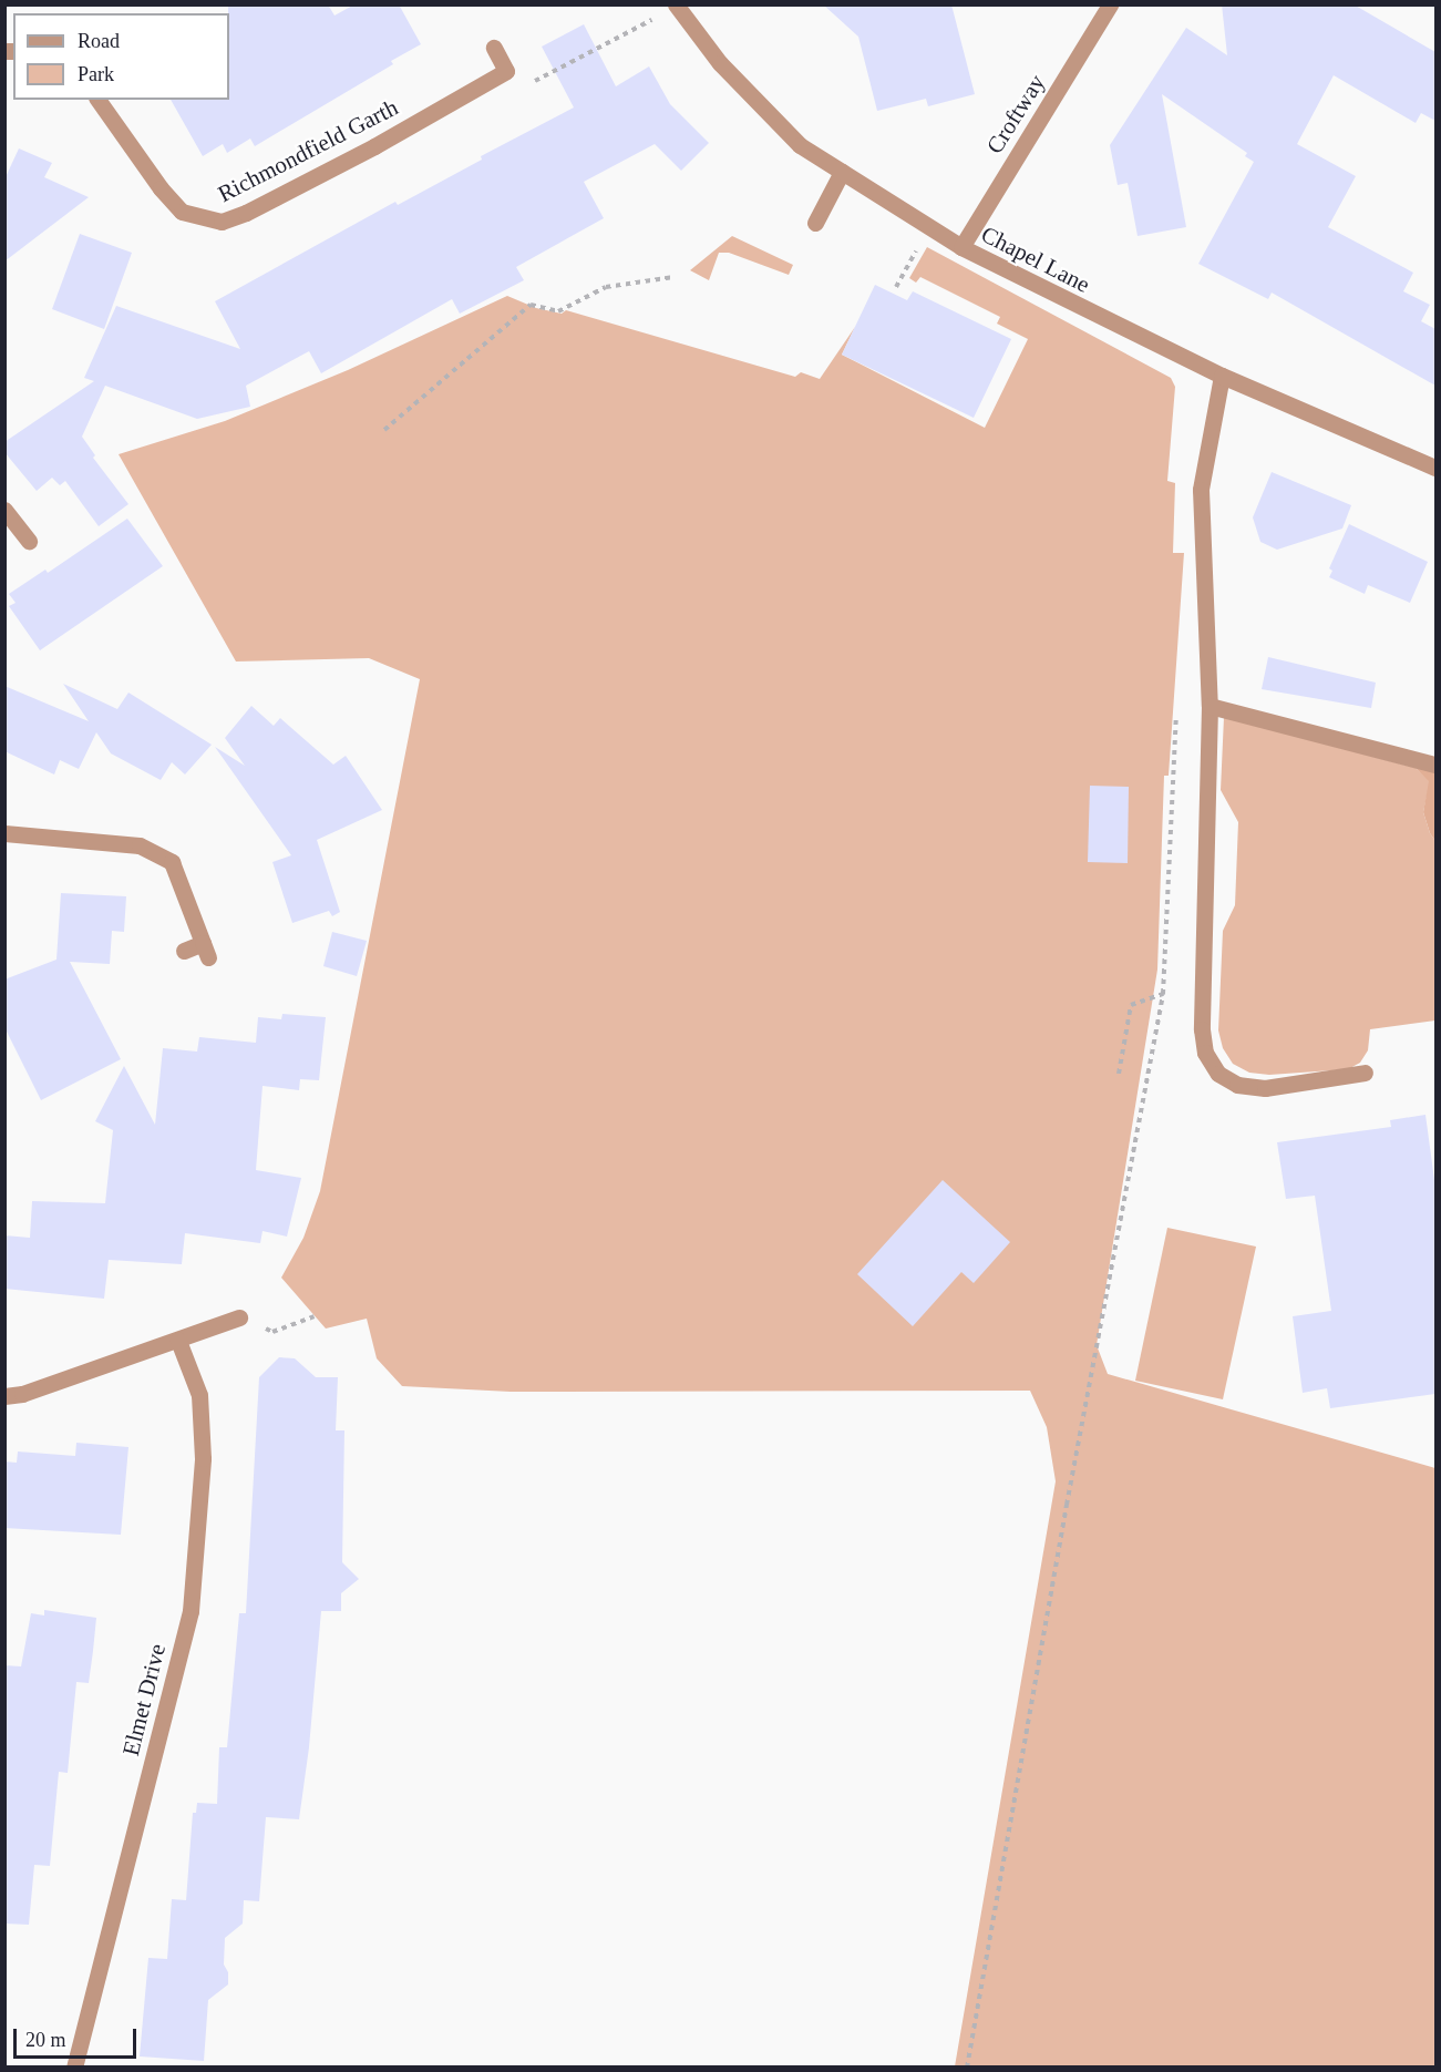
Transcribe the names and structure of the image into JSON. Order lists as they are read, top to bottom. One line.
{"streets":{"street":["Croftway","Richmondfield Garth","Chapel Lane","Elmet Drive"]},"crossings":[["Croftway","Chapel Lane"]],"legend":["Road","Park"],"scale_bar":"20 m"}
